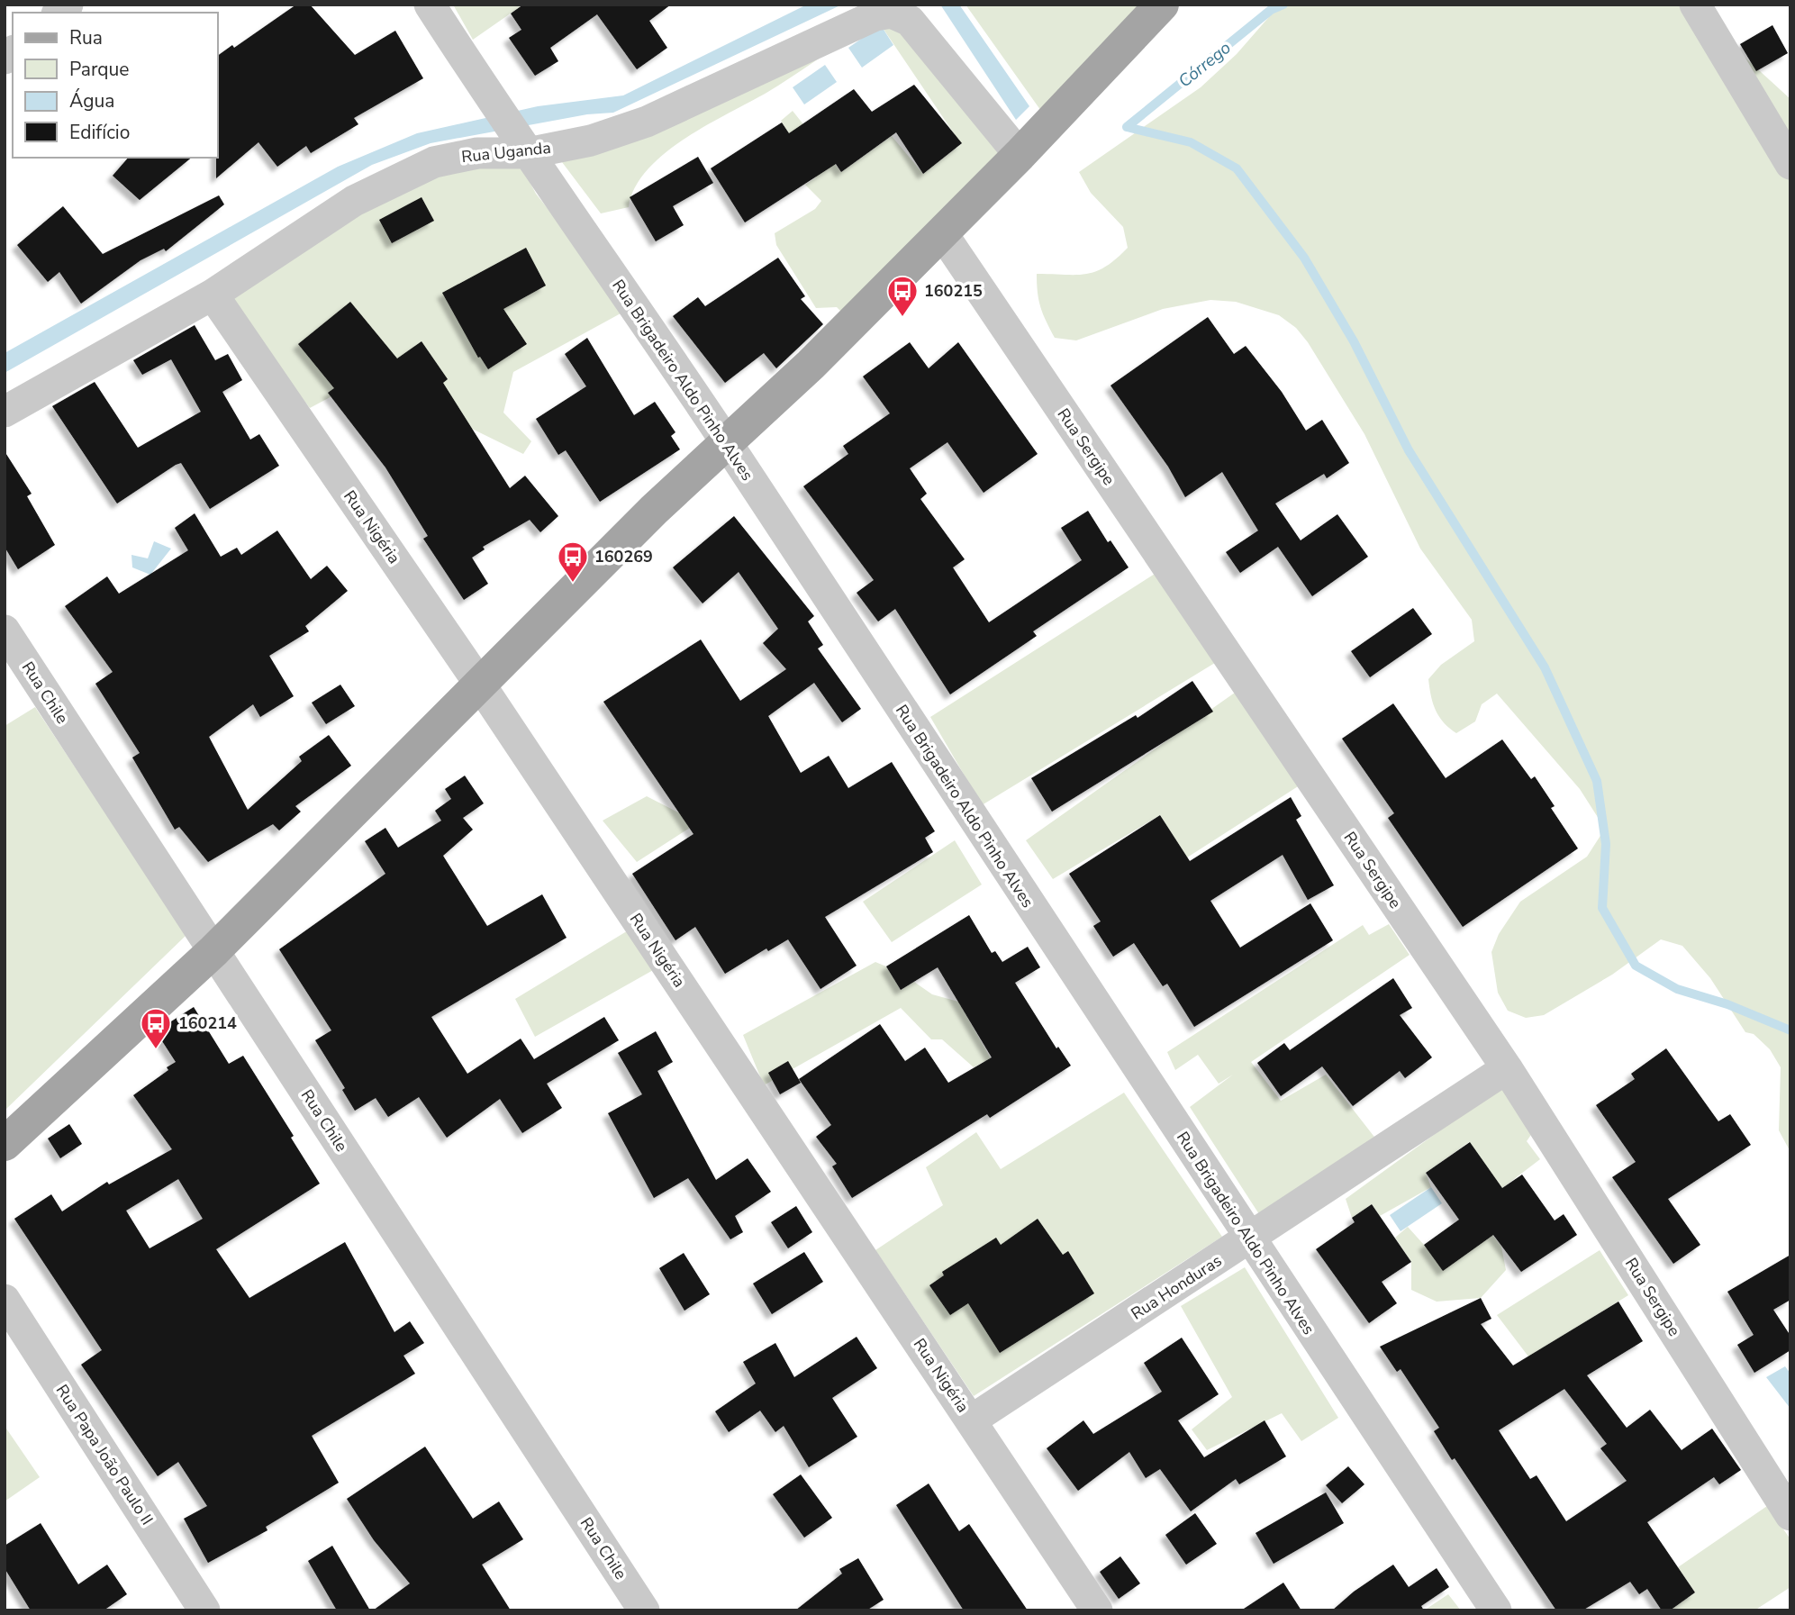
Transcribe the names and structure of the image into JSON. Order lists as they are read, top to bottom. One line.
{"streets":{"street":["Rua Uganda","Rua Brigadeiro Aldo Pinho Alves","Rua Sergipe","Rua Nigéria","Rua Chile","Rua Honduras","Rua Papa João Paulo II"]},"crossings":[["Rua Uganda","Rua Brigadeiro Aldo Pinho Alves"],["Rua Uganda","Rua Nigéria"],["Rua Brigadeiro Aldo Pinho Alves","Rua Honduras"],["Rua Sergipe","Rua Honduras"],["Rua Nigéria","Rua Honduras"]],"water":["Córrego"],"places":{"bus stop":["160215","160269","160214"]},"legend":["Rua","Parque","Água","Edifício"]}
